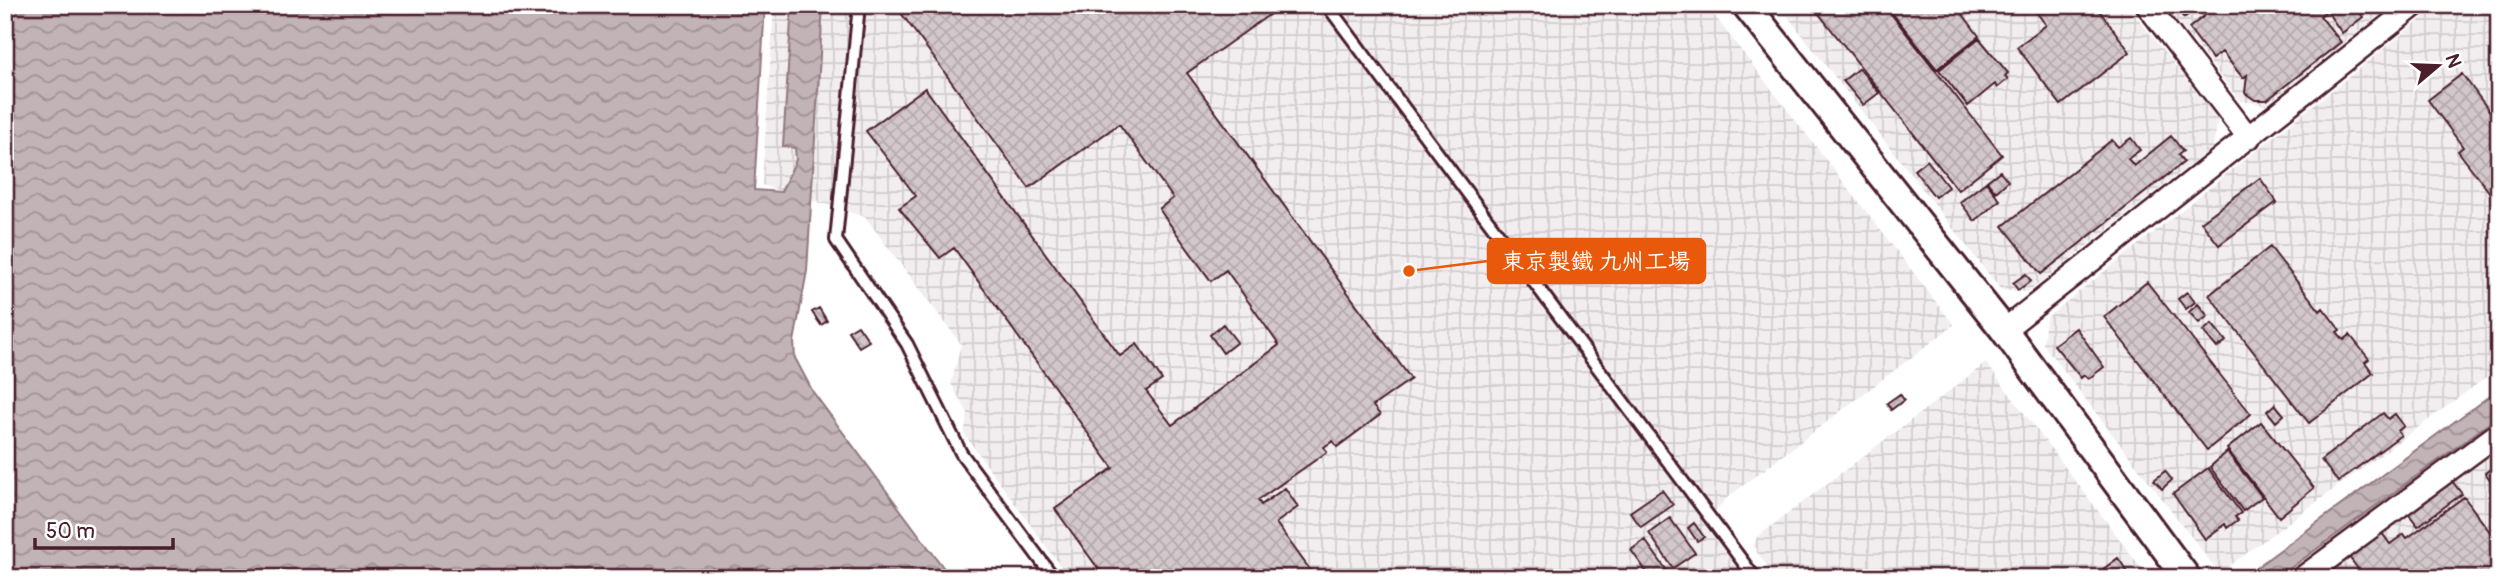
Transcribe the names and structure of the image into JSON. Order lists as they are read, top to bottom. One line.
{"places":["東京製鐵 九州工場"],"scale_bar":"50 m","north":"right"}
